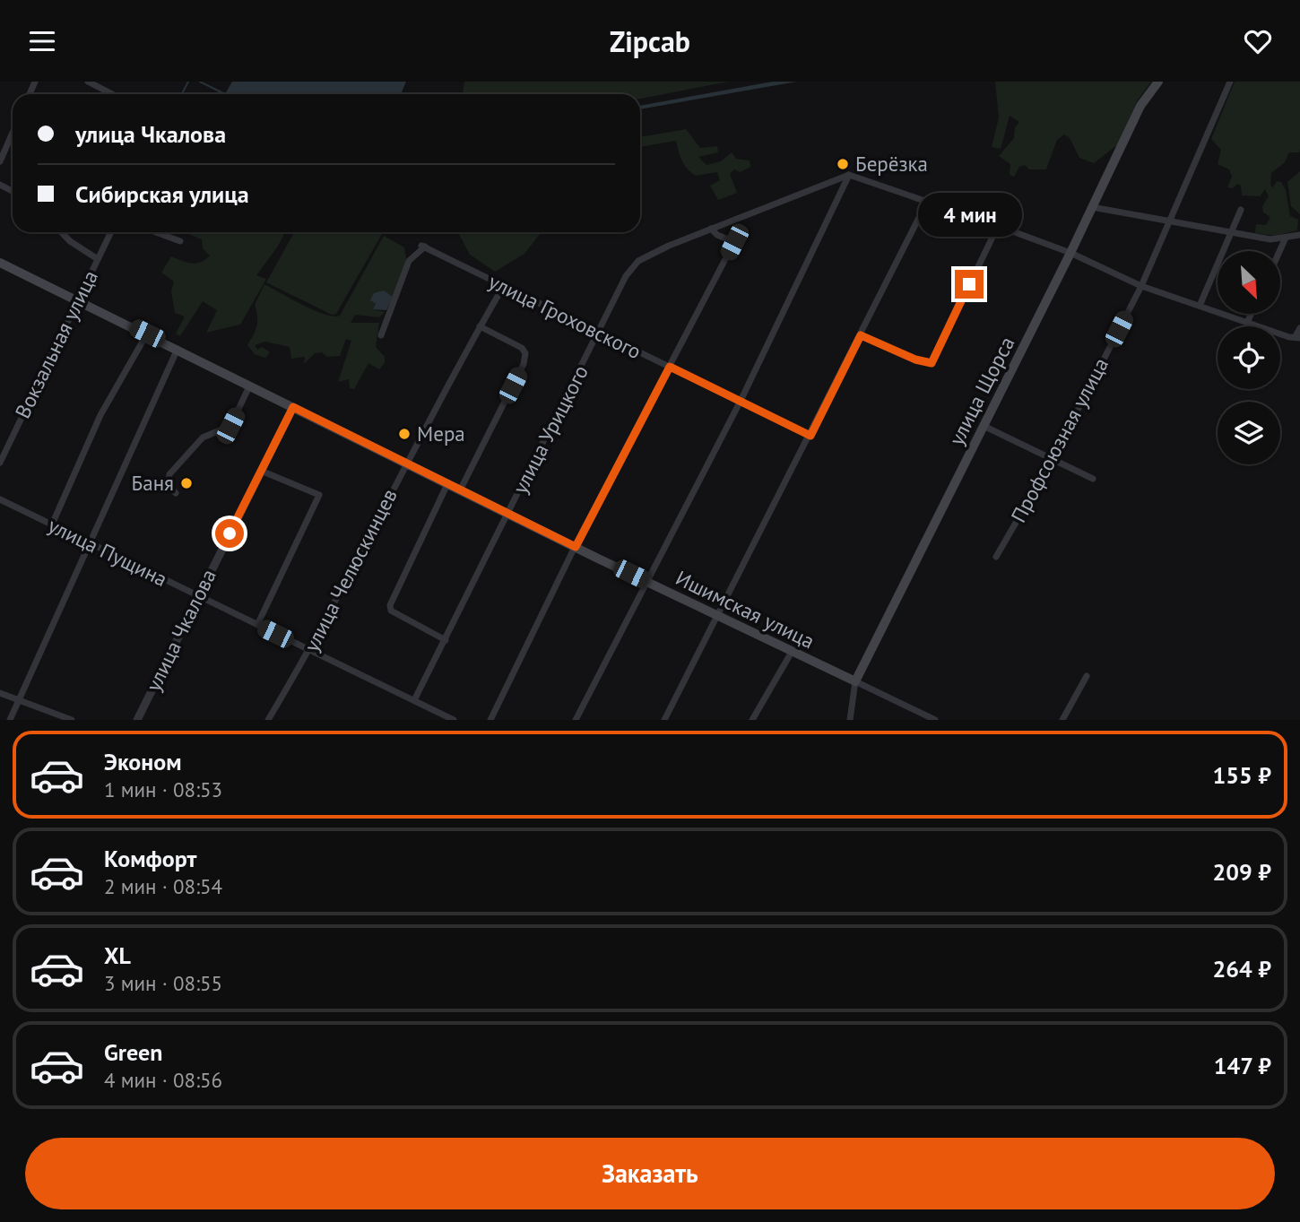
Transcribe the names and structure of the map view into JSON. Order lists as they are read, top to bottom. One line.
{"streets":{"main road":["улица Щорса","Ишимская улица"],"street":["улица Гроховского","Вокзальная улица","улица Урицкого","Профсоюзная улица","улица Пущина","улица Челюскинцев","улица Чкалова"]},"crossings":[["улица Гроховского","улица Урицкого"],["улица Гроховского","улица Челюскинцев"],["Вокзальная улица","Ишимская улица"],["улица Щорса","Ишимская улица"],["улица Урицкого","улица Пущина"],["улица Урицкого","Ишимская улица"],["улица Пущина","улица Челюскинцев"],["улица Пущина","улица Чкалова"],["улица Челюскинцев","Ишимская улица"],["Ишимская улица","улица Чкалова"]],"places":["Берёзка","Мера","Баня"],"north":"bottom right","page":{"header":"Zipcab","banner":["улица Чкалова","Сибирская улица"],"bubble":"4 мин","list":[{"name":"Эконом","note":"1 мин · 08:53","value":"155 ₽"},{"name":"Комфорт","note":"2 мин · 08:54","value":"209 ₽"},{"name":"XL","note":"3 мин · 08:55","value":"264 ₽"},{"name":"Green","note":"4 мин · 08:56","value":"147 ₽"}],"buttons":"Заказать"}}
